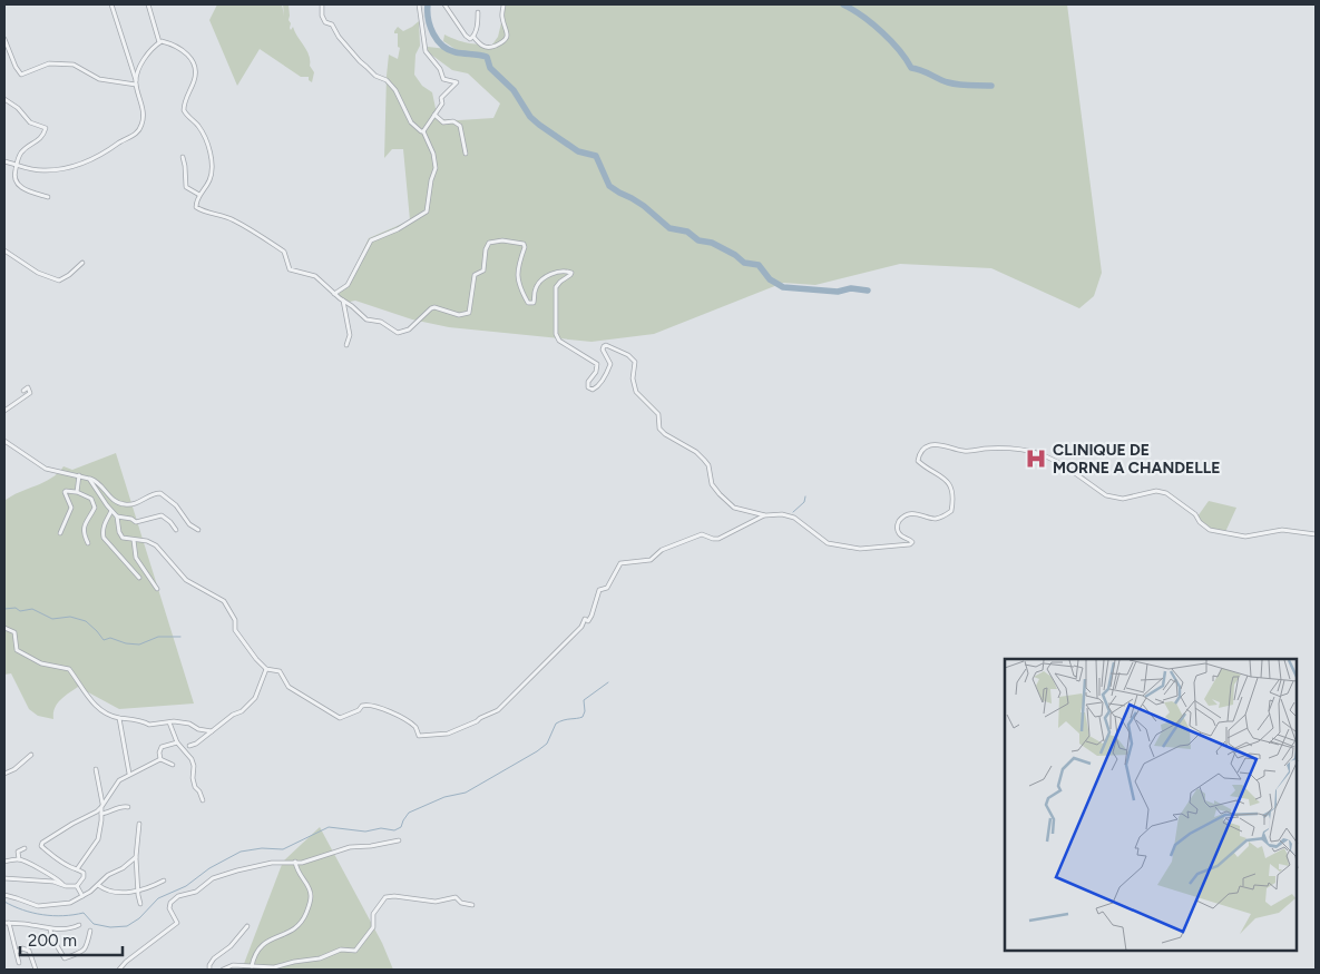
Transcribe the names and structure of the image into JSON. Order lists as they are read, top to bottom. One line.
{"places":{"hospital":["CLINIQUE DE MORNE A CHANDELLE"]},"scale_bar":"200 m"}
